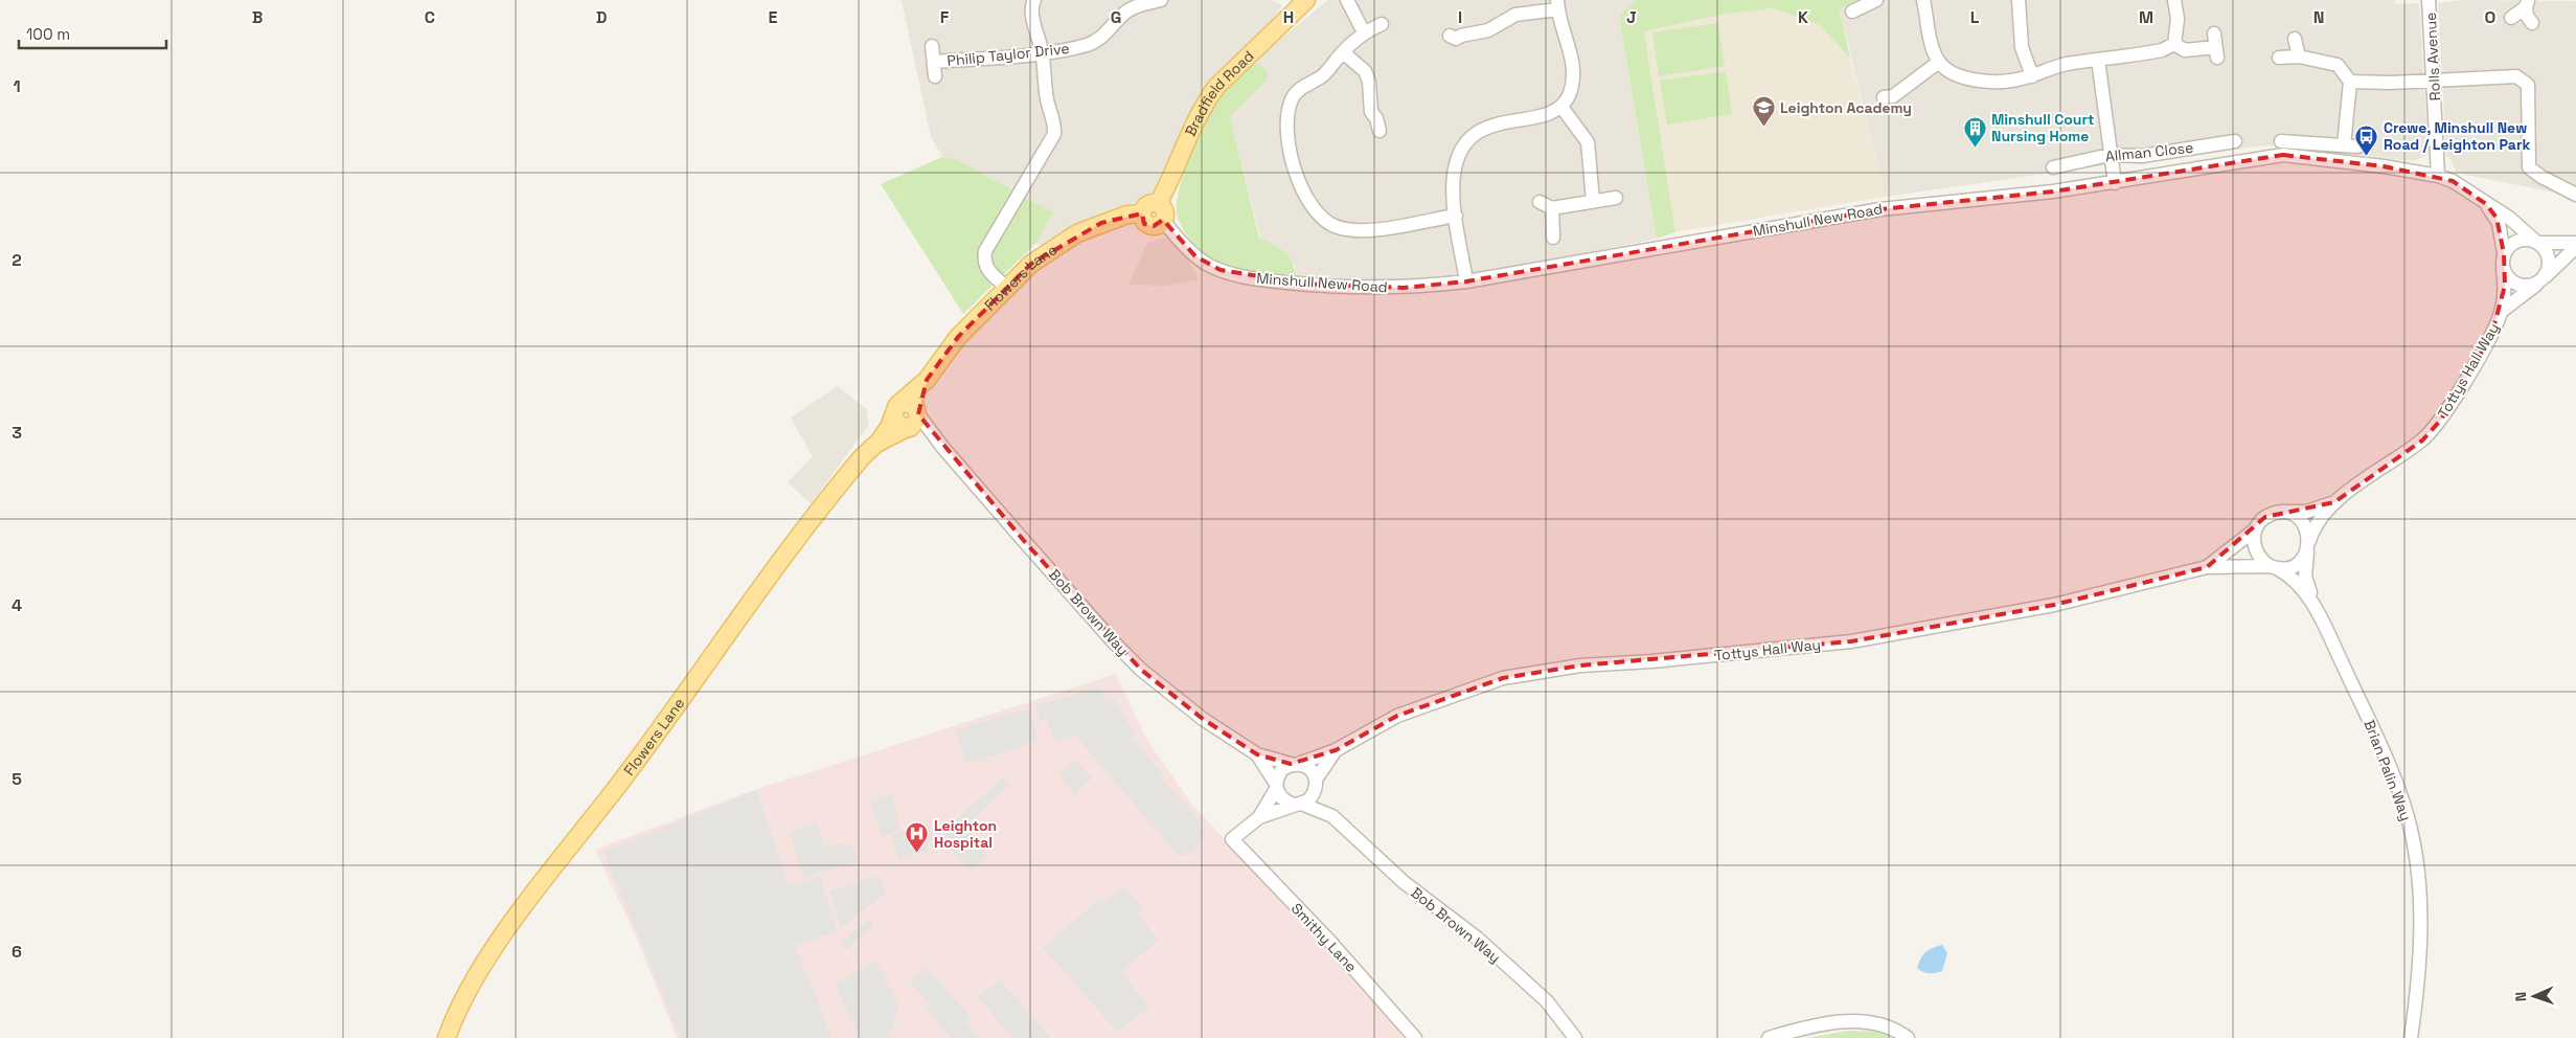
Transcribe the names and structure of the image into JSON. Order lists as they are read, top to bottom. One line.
{"streets":{"main road":["Bradfield Road","Flowers Lane"],"street":["Philip Taylor Drive","Rolls Avenue","Allman Close","Minshull New Road","Tottys Hall Way","Bob Brown Way","Brian Palin Way","Smithy Lane"]},"crossings":[["Rolls Avenue","Minshull New Road"],["Bradfield Road","Minshull New Road"],["Bradfield Road","Flowers Lane"],["Minshull New Road","Flowers Lane"],["Minshull New Road","Tottys Hall Way"],["Flowers Lane","Bob Brown Way"],["Tottys Hall Way","Bob Brown Way"],["Tottys Hall Way","Brian Palin Way"]],"places":{"school or university":["Leighton Academy"],"building":["Minshull Court Nursing Home"],"bus stop":["Crewe, Minshull New Road / Leighton Park"],"hospital":["Leighton Hospital"]},"scale_bar":"100 m","north":"left","grid":{"columns":["B","C","D","E","F","G","H","I","J","K","L","M","N","O"],"rows":["1","2","3","4","5","6"]}}
